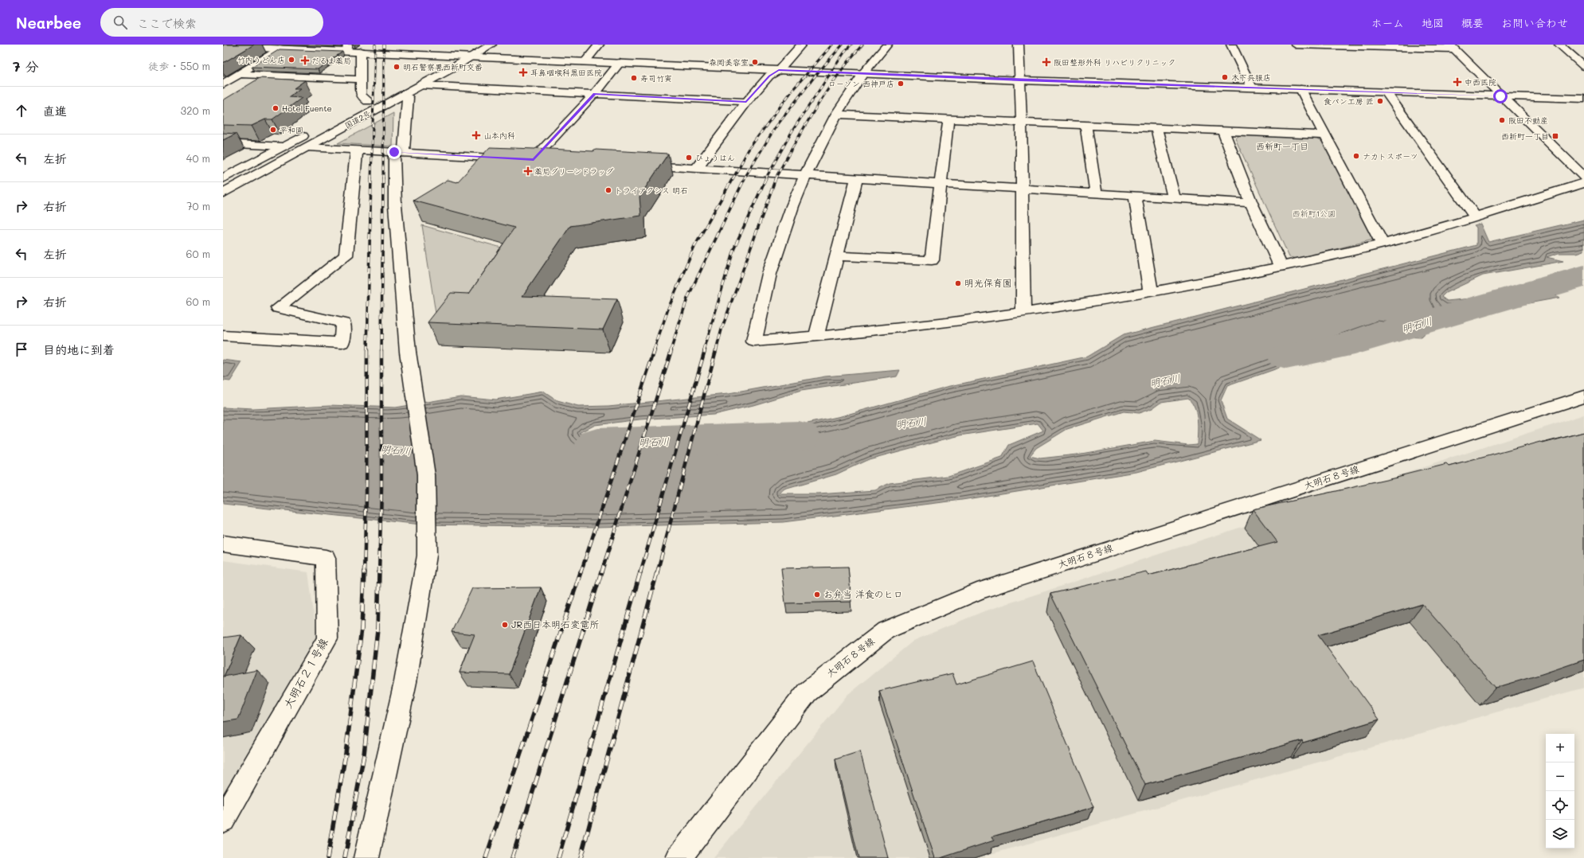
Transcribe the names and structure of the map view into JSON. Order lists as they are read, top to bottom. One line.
{"streets":{"main road":["国道2号","大明石８号線","大明石２１号線"]},"districts":["西新町一丁目"],"water":["明石川"],"parks":["西新町1公園"],"places":{"other":["竹内うどん店","森岡美容室","明石警察署西新町交番","木下呉服店","寿司竹寅","ローソン 西神戸店","食パン工房 匠","Hotel Fuente","阪田不動産","平和園","ナカトスポーツ","ひょうはん","トライアクシス 明石","明光保育園","お弁当 洋食のヒロ","JR西日本明石変電所"],"health":["だるま薬局","阪田整形外科 リハビリクリニック","耳鼻咽喉科黒田医院","中西医院","山本内科","薬局グリーンドラッグ"],"transit":["西新町一丁目"]},"page":{"header":"Nearbee","search":"ここで検索","nav":["ホーム","地図","概要","お問い合わせ"],"heading":["7 分","徒歩 · 550 m"],"list":[["直進","320 m"],["左折","40 m"],["右折","70 m"],["左折","60 m"],["右折","60 m"],"目的地に到着"],"map_buttons":["+","−"]}}
